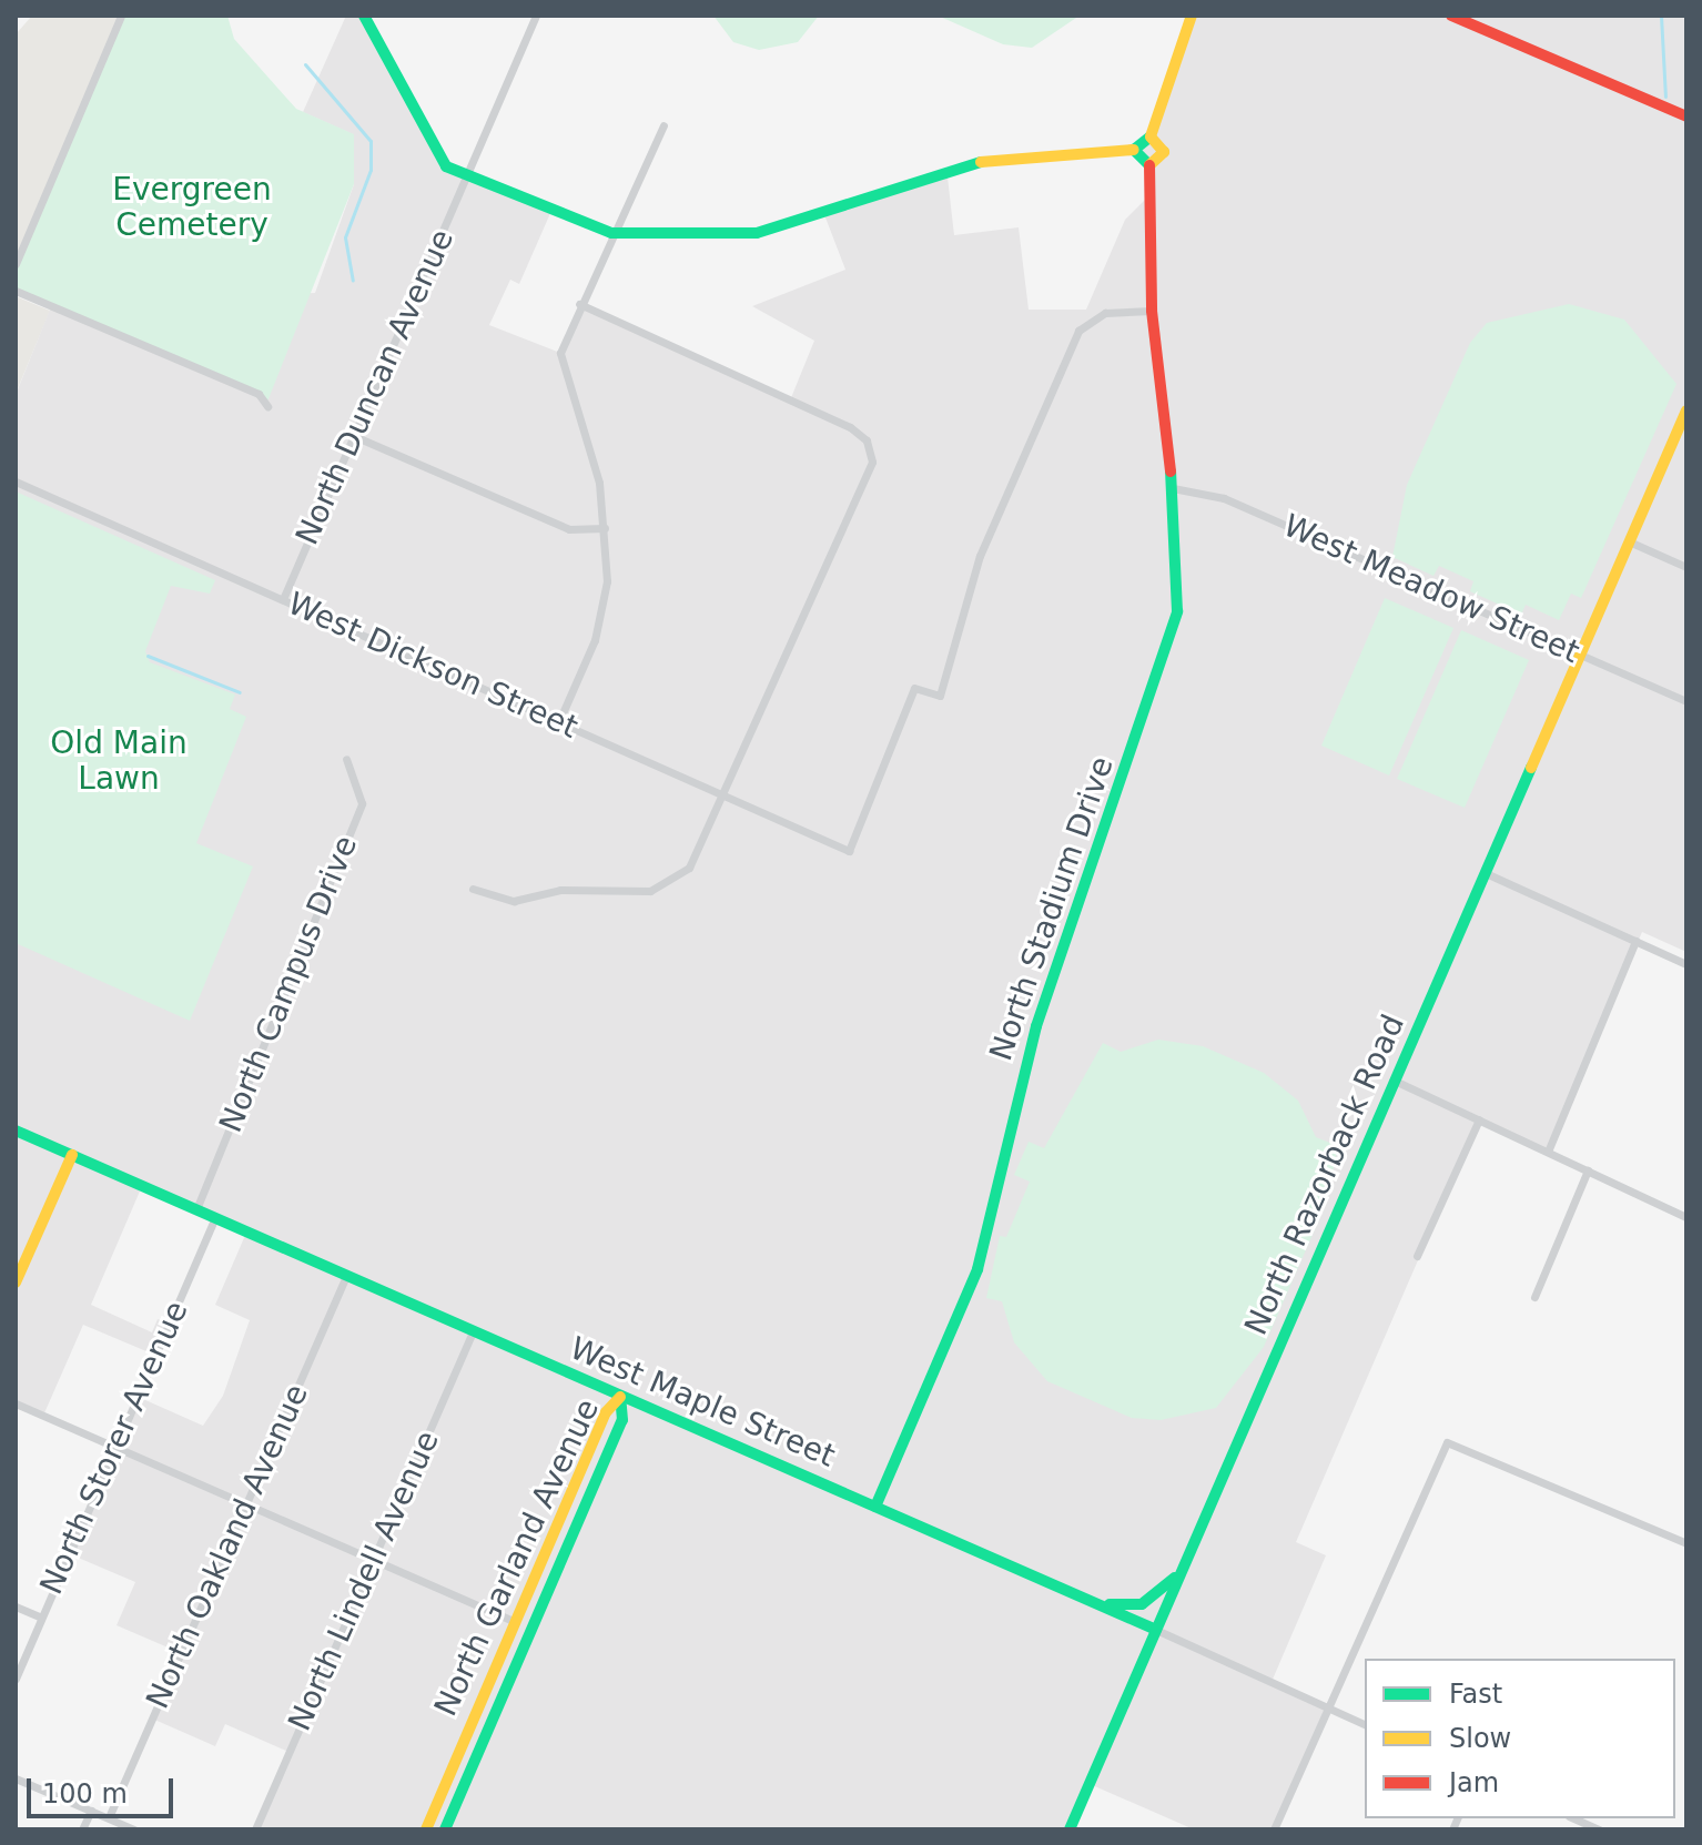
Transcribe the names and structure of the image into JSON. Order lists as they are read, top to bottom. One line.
{"streets":{"street":["North Duncan Avenue","West Meadow Street","West Dickson Street","North Stadium Drive","North Campus Drive","North Razorback Road","West Maple Street","North Storer Avenue","North Oakland Avenue","North Garland Avenue","North Lindell Avenue"]},"crossings":[["North Duncan Avenue","West Dickson Street"],["West Meadow Street","North Stadium Drive"],["West Meadow Street","North Razorback Road"],["West Dickson Street","North Stadium Drive"],["North Stadium Drive","West Maple Street"],["North Campus Drive","West Maple Street"],["North Razorback Road","West Maple Street"],["West Maple Street","North Storer Avenue"],["West Maple Street","North Oakland Avenue"],["West Maple Street","North Garland Avenue"],["West Maple Street","North Lindell Avenue"]],"parks":["Evergreen Cemetery","Old Main Lawn"],"legend":["Fast","Slow","Jam"],"scale_bar":"100 m"}
